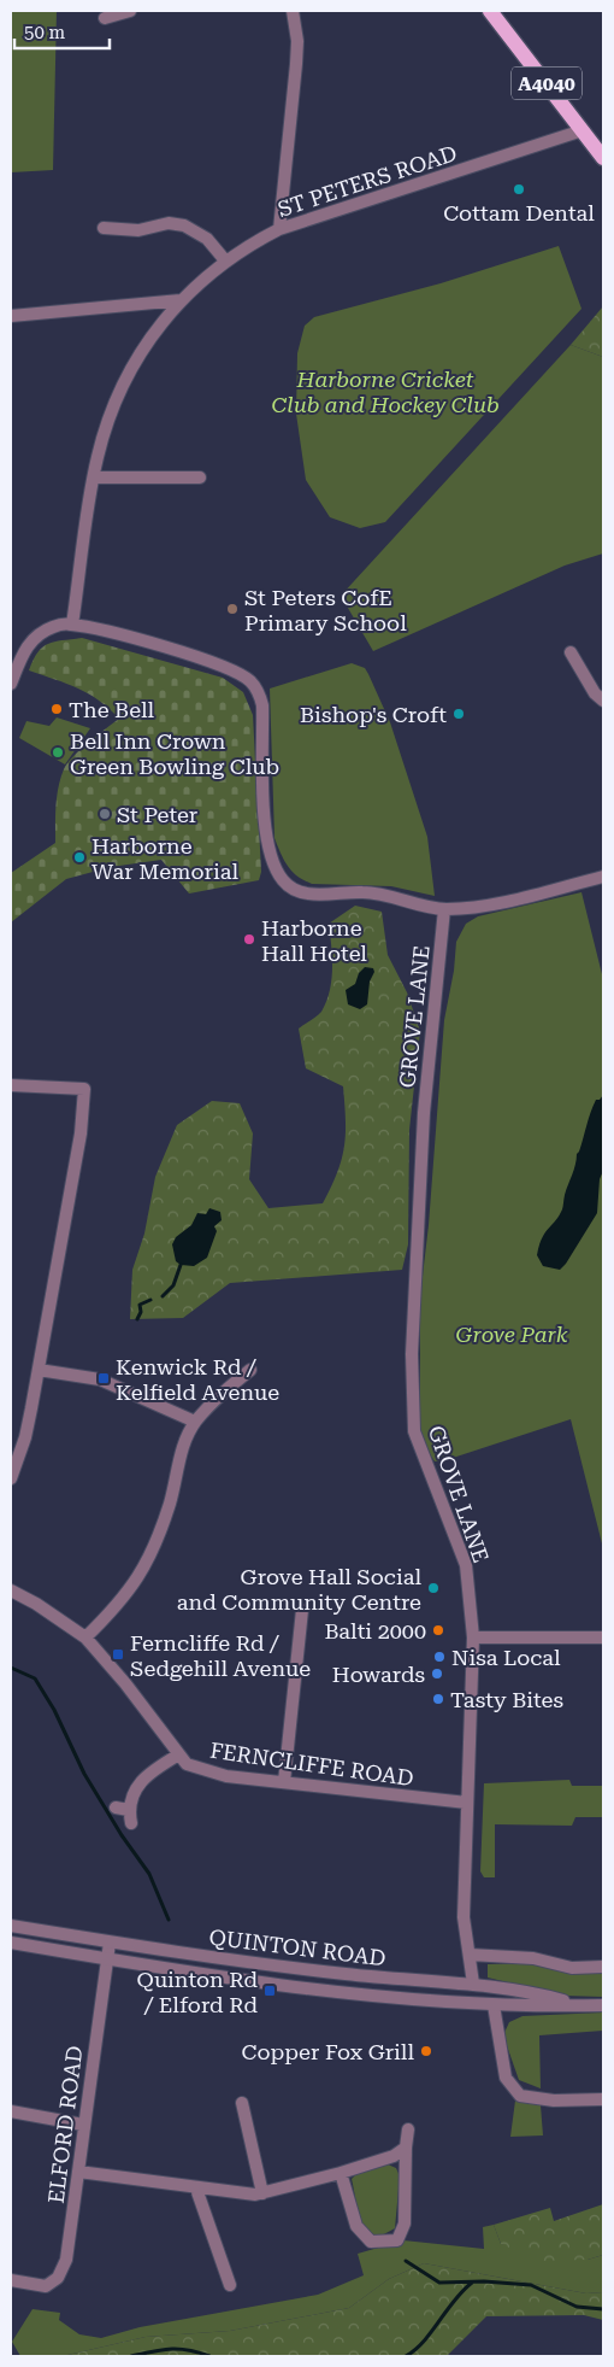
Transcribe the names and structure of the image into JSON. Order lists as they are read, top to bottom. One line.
{"streets":{"main road":["A4040"],"street":["ST PETERS ROAD","GROVE LANE","FERNCLIFFE ROAD","QUINTON ROAD","ELFORD ROAD"]},"crossings":[["A4040","ST PETERS ROAD"],["GROVE LANE","FERNCLIFFE ROAD"],["GROVE LANE","QUINTON ROAD"],["QUINTON ROAD","ELFORD ROAD"]],"parks":["Harborne Cricket Club and Hockey Club","Grove Park"],"places":{"other":["Cottam Dental","St Peters CofE Primary School","The Bell","Bishop's Croft","Bell Inn Crown Green Bowling Club","St Peter","Harborne War Memorial","Harborne Hall Hotel","Grove Hall Social and Community Centre","Balti 2000","Nisa Local","Howards","Tasty Bites","Copper Fox Grill"],"transit":["Kenwick Rd / Kelfield Avenue","Ferncliffe Rd / Sedgehill Avenue","Quinton Rd / Elford Rd"]},"scale_bar":"50 m"}
